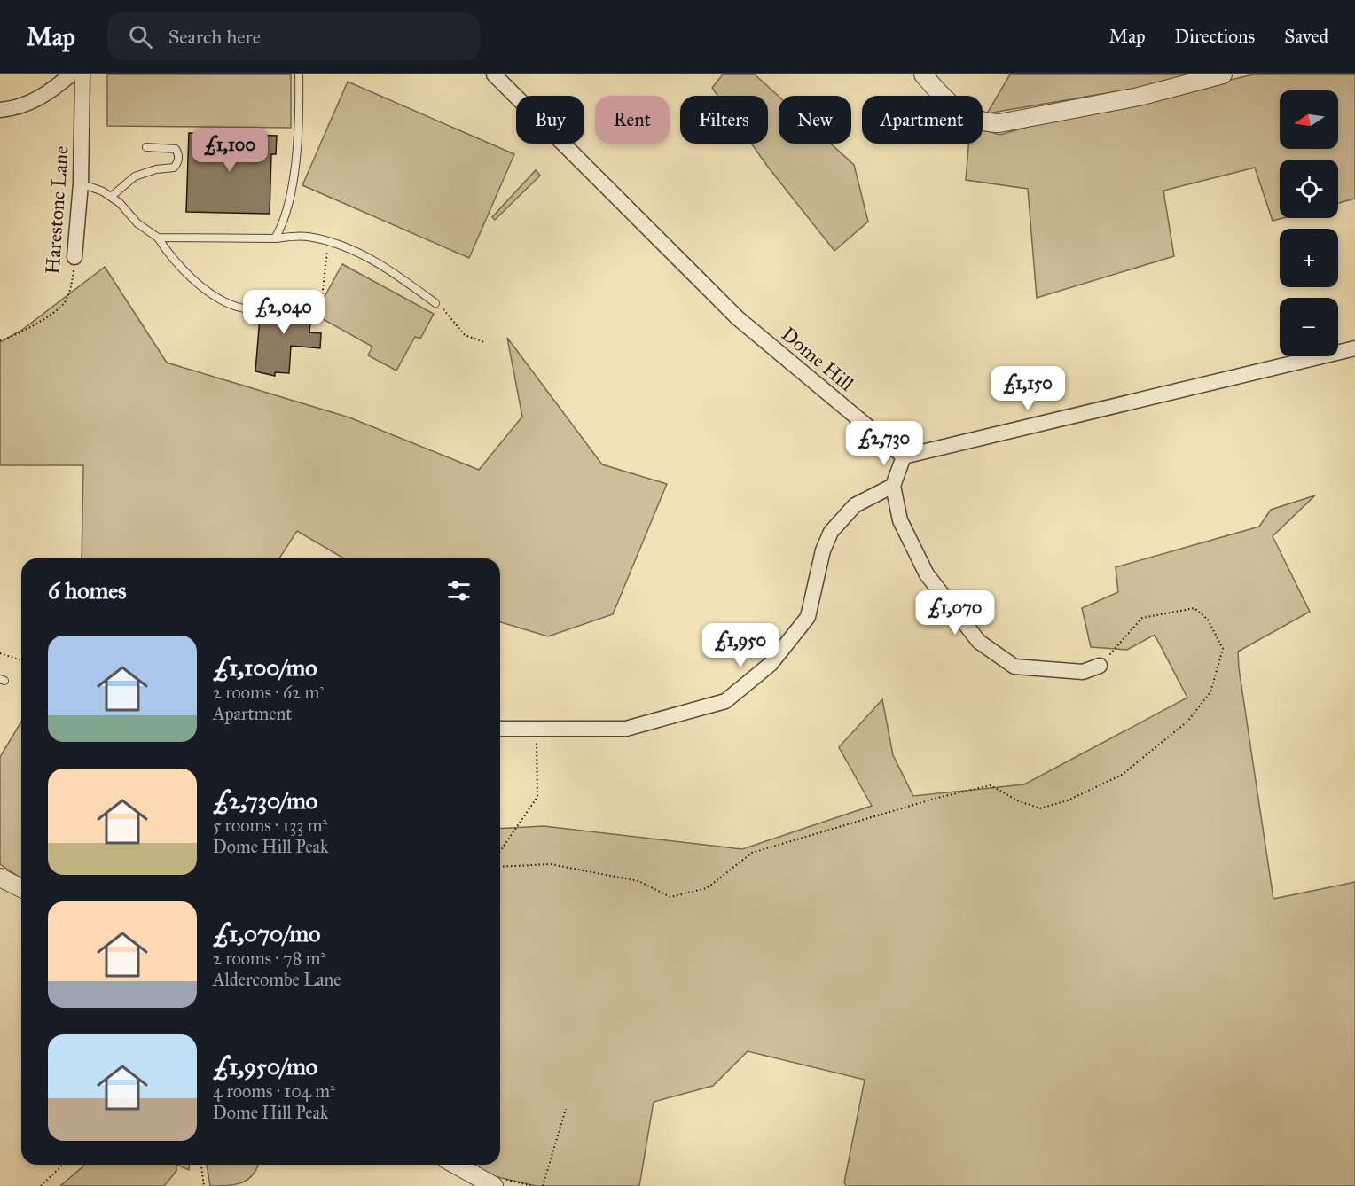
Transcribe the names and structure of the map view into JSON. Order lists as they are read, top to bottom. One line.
{"streets":{"street":["Harestone Lane","Dome Hill"]},"north":"left","page":{"header":"Map","search":"Search here","nav":["Map","Directions","Saved"],"map_buttons":["+","−"],"chip":["Buy","Rent","Filters","New","Apartment"],"price":["£1,100","£2,040","£1,150","£2,730","£1,070","£1,950"],"heading":"6 homes","list":[{"name":"£1,100/mo","note":"2 rooms · 62 m² · Apartment"},{"name":"£2,730/mo","note":"5 rooms · 133 m² · Dome Hill Peak"},{"name":"£1,070/mo","note":"2 rooms · 78 m² · Aldercombe Lane"},{"name":"£1,950/mo","note":"4 rooms · 104 m² · Dome Hill Peak"}]}}
